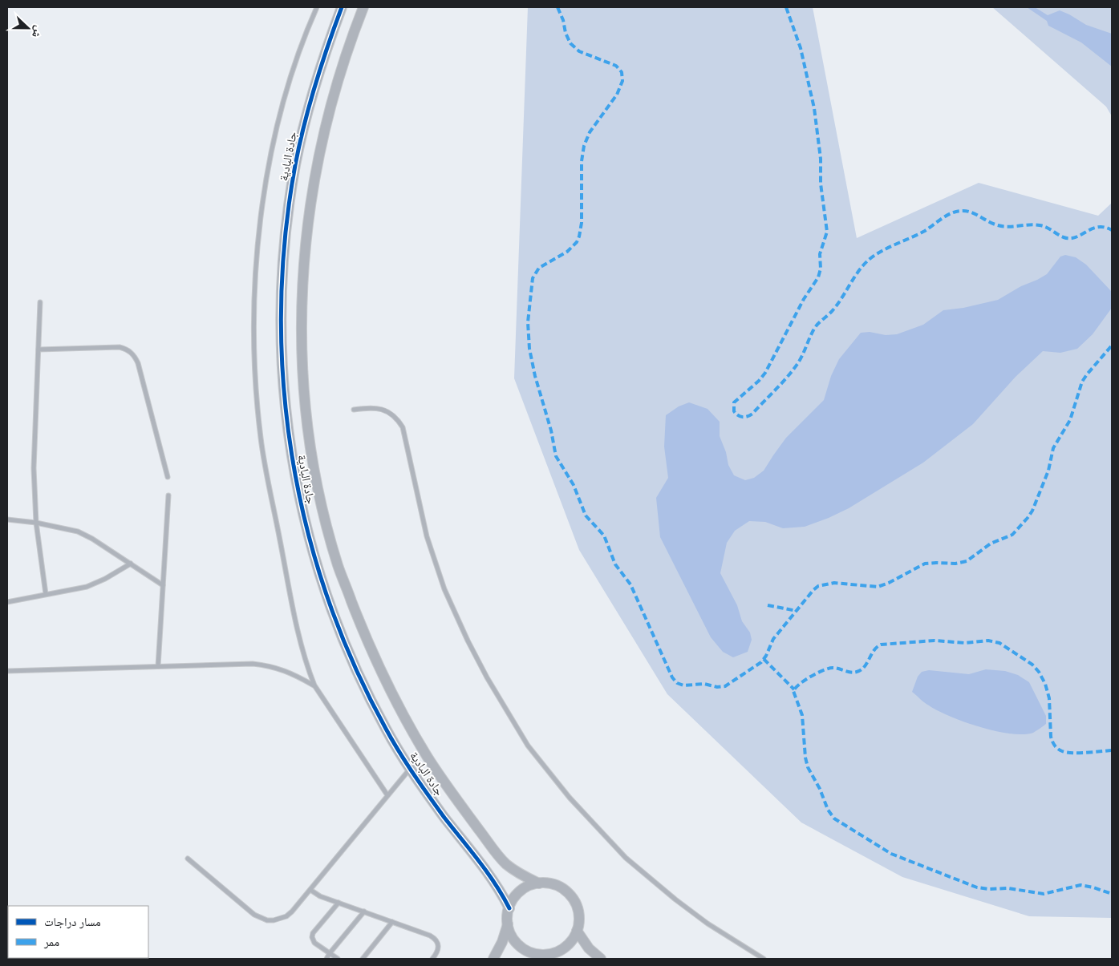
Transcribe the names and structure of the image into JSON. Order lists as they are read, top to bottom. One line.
{"streets":{"street":["جادة البادية"]},"legend":["مسار دراجات","ممر"],"north":"right"}
